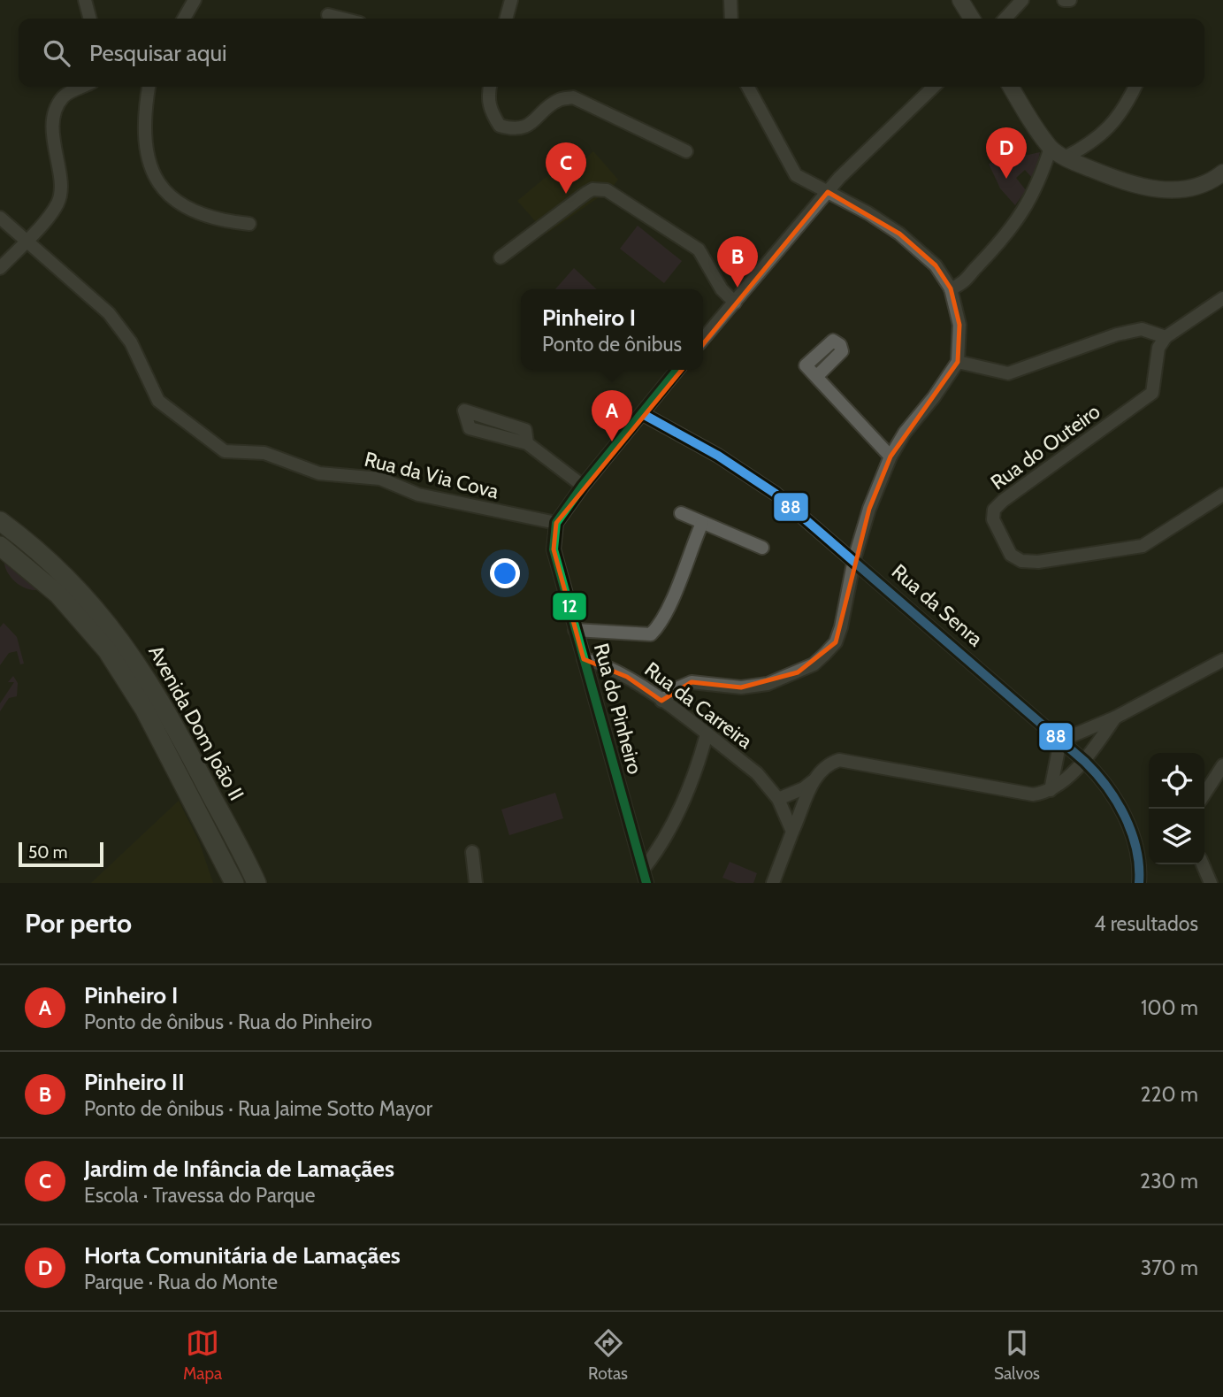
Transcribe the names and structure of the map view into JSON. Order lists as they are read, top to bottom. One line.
{"streets":{"main road":["Avenida Dom João II"],"street":["Rua do Outeiro","Rua da Via Cova","Rua da Senra","Rua da Carreira","Rua do Pinheiro"]},"crossings":[["Rua da Via Cova","Rua do Pinheiro"],["Rua da Carreira","Rua do Pinheiro"]],"lines":["transit line 12","transit line 88"],"scale_bar":"50 m","page":{"search":"Pesquisar aqui","pins":["D","C","B","A"],"popup":["Pinheiro I","Ponto de ônibus"],"scale":"50 m","heading":["Por perto","4 resultados"],"list":[{"mark":"A","name":"Pinheiro I","note":"Ponto de ônibus · Rua do Pinheiro","value":"100 m"},{"mark":"B","name":"Pinheiro II","note":"Ponto de ônibus · Rua Jaime Sotto Mayor","value":"220 m"},{"mark":"C","name":"Jardim de Infância de Lamaçães","note":"Escola · Travessa do Parque","value":"230 m"},{"mark":"D","name":"Horta Comunitária de Lamaçães","note":"Parque · Rua do Monte","value":"370 m"}],"nav":["Mapa","Rotas","Salvos"]}}
